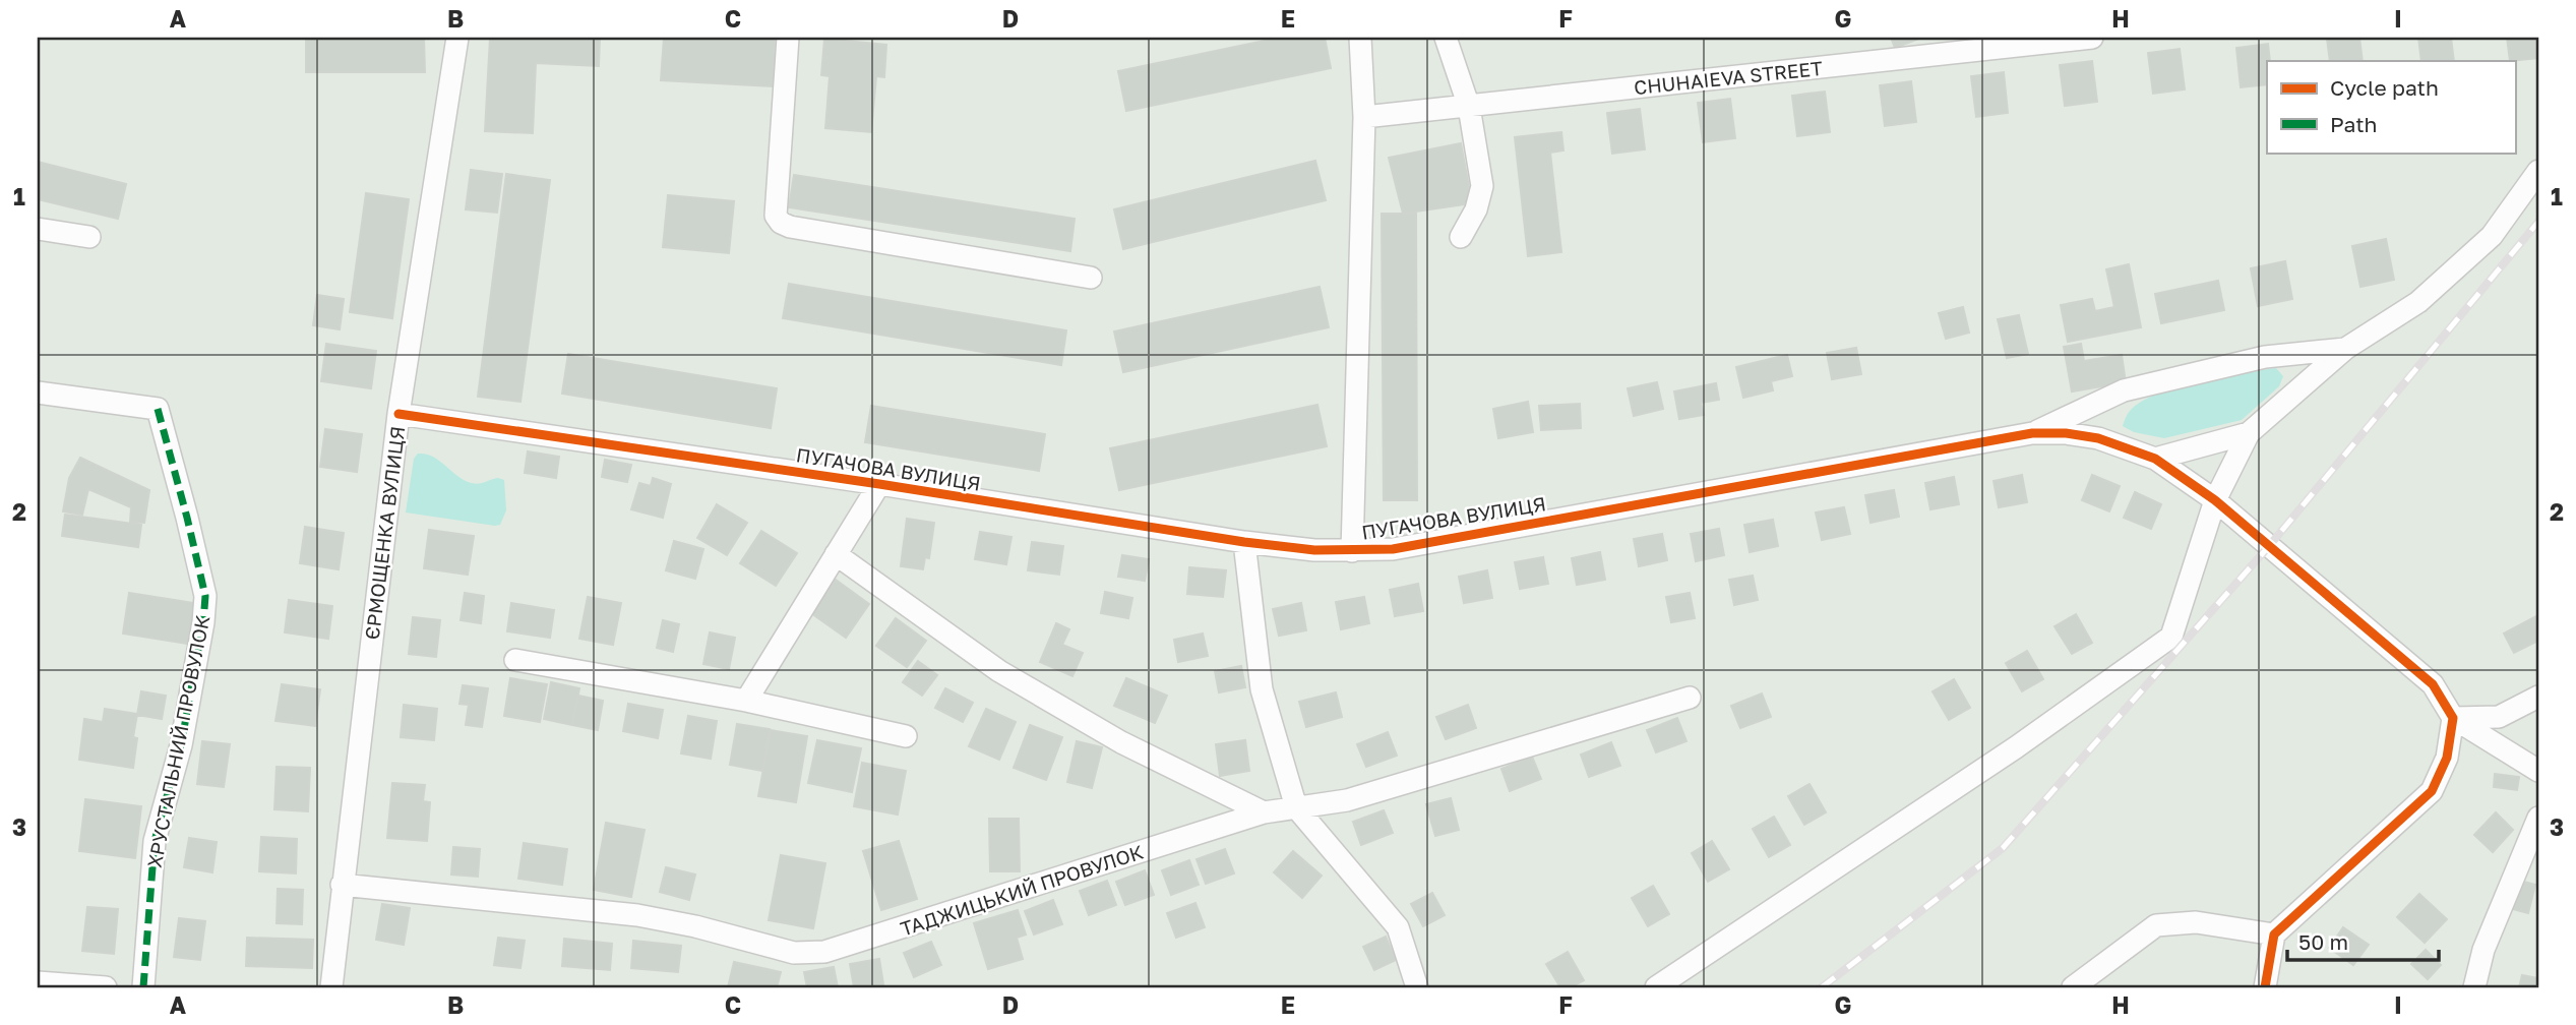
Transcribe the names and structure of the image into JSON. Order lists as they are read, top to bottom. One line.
{"streets":{"street":["CHUHAIEVA STREET","ПУГАЧОВА ВУЛИЦЯ","ЄРМОЩЕНКА ВУЛИЦЯ","ХРУСТАЛЬНИЙ ПРОВУЛОК","ТАДЖИЦЬКИЙ ПРОВУЛОК"]},"crossings":[["ПУГАЧОВА ВУЛИЦЯ","ЄРМОЩЕНКА ВУЛИЦЯ"],["ЄРМОЩЕНКА ВУЛИЦЯ","ТАДЖИЦЬКИЙ ПРОВУЛОК"]],"legend":["Cycle path","Path"],"scale_bar":"50 m","grid":{"columns":["A","B","C","D","E","F","G","H","I"],"rows":["1","2","3"]}}
